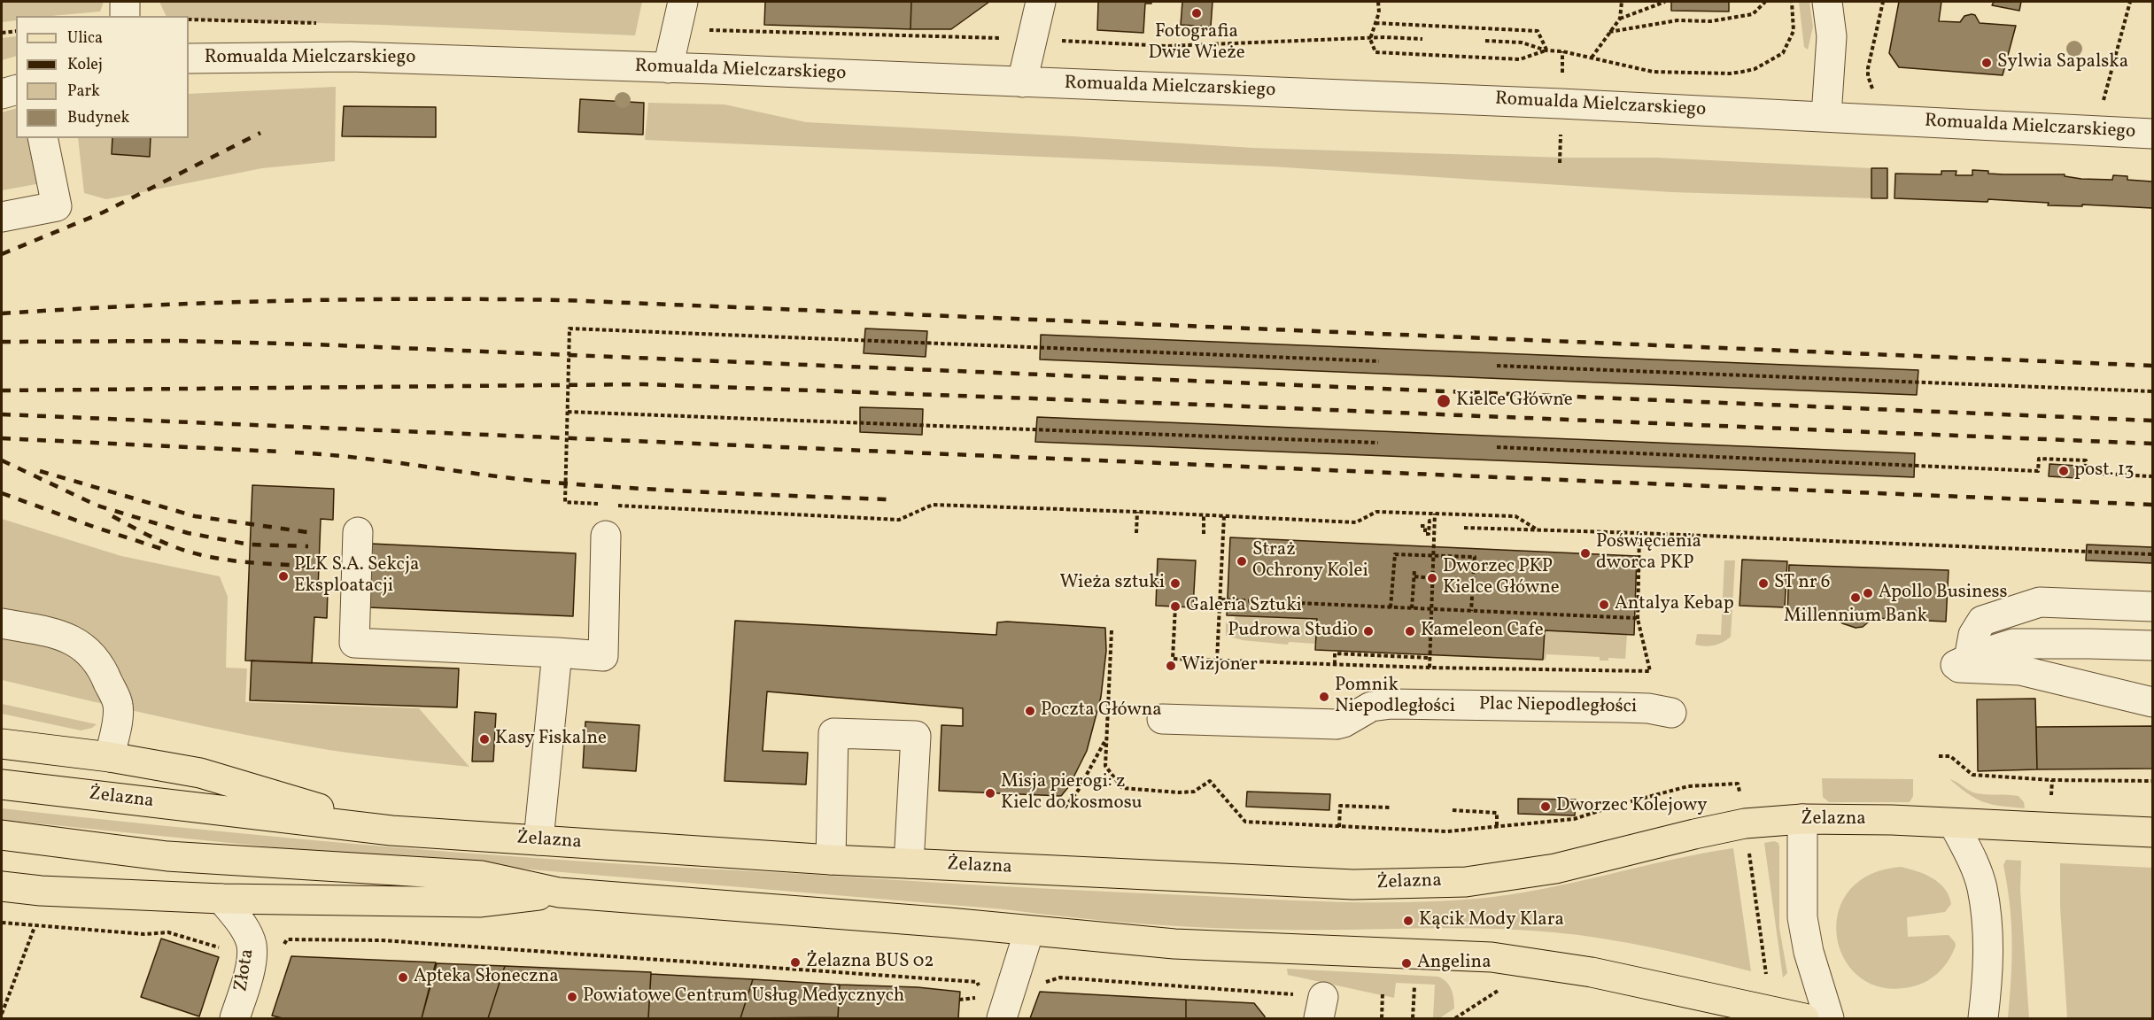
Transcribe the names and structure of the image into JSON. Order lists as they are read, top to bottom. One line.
{"streets":{"main road":["Żelazna"],"street":["Romualda Mielczarskiego","Plac Niepodległości","Złota"]},"places":["Fotografia Dwie Wieże","Sylwia Sapalska","Kielce Główne","post. 13","Poświęcienia dworca PKP","Straż Ochrony Kolei","PLK S.A. Sekcja Eksploatacji","Dworzec PKP Kielce Główne","Wieża sztuki","ST nr 6","Apollo Business","Millennium Bank","Antalya Kebap","Galeria Sztuki","Pudrowa Studio","Kameleon Cafe","Wizjoner","Pomnik Niepodległości","Poczta Główna","Kasy Fiskalne","Misja pierogi: z Kielc do kosmosu","Dworzec Kolejowy","Kącik Mody Klara","Żelazna BUS 02","Angelina","Apteka Słoneczna","Powiatowe Centrum Usług Medycznych"],"legend":["Ulica","Kolej","Park","Budynek"]}
